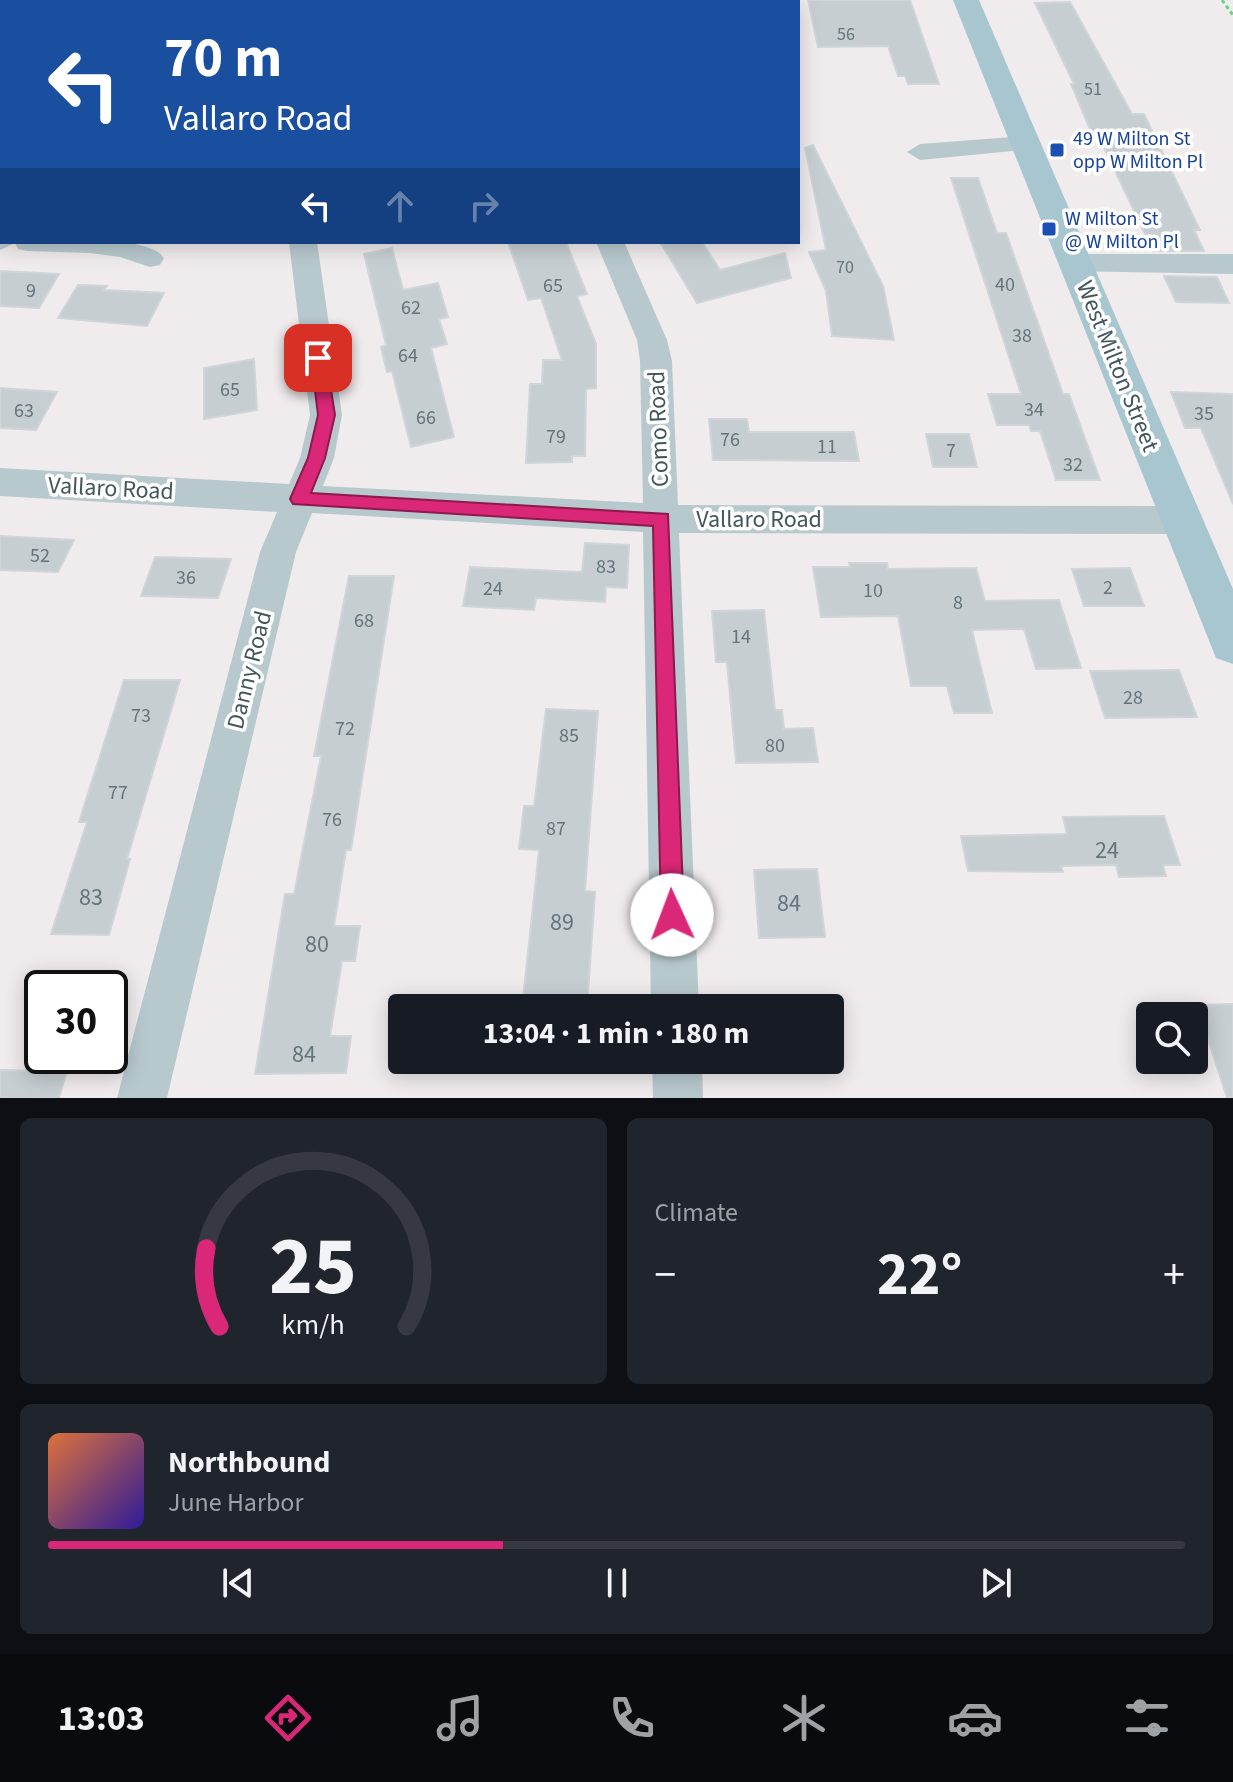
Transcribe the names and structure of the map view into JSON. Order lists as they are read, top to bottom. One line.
{"streets":{"main road":["West Milton Street"],"street":["Como Road","Vallaro Road","Danny Road"]},"crossings":[["West Milton Street","Vallaro Road"],["Como Road","Vallaro Road"],["Vallaro Road","Danny Road"]],"places":{"transit":["49 W Milton St opp W Milton Pl","W Milton St @ W Milton Pl"]},"house_numbers":["56","51","70","40","65","9","62","38","64","65","34","63","35","66","79","76","11","7","32","52","83","36","2","24","10","8","68","14","28","73","72","85","80","77","76","87","24","83","84","89","80","84"],"page":{"turn":["70 m","Vallaro Road"],"limit":"30","trip":"13:04 · 1 min · 180 m","tile":"Climate","heat":["−","22°","+"],"song":["Northbound","June Harbor"],"tabs":"13:03","gauge":["25","km/h"]}}
